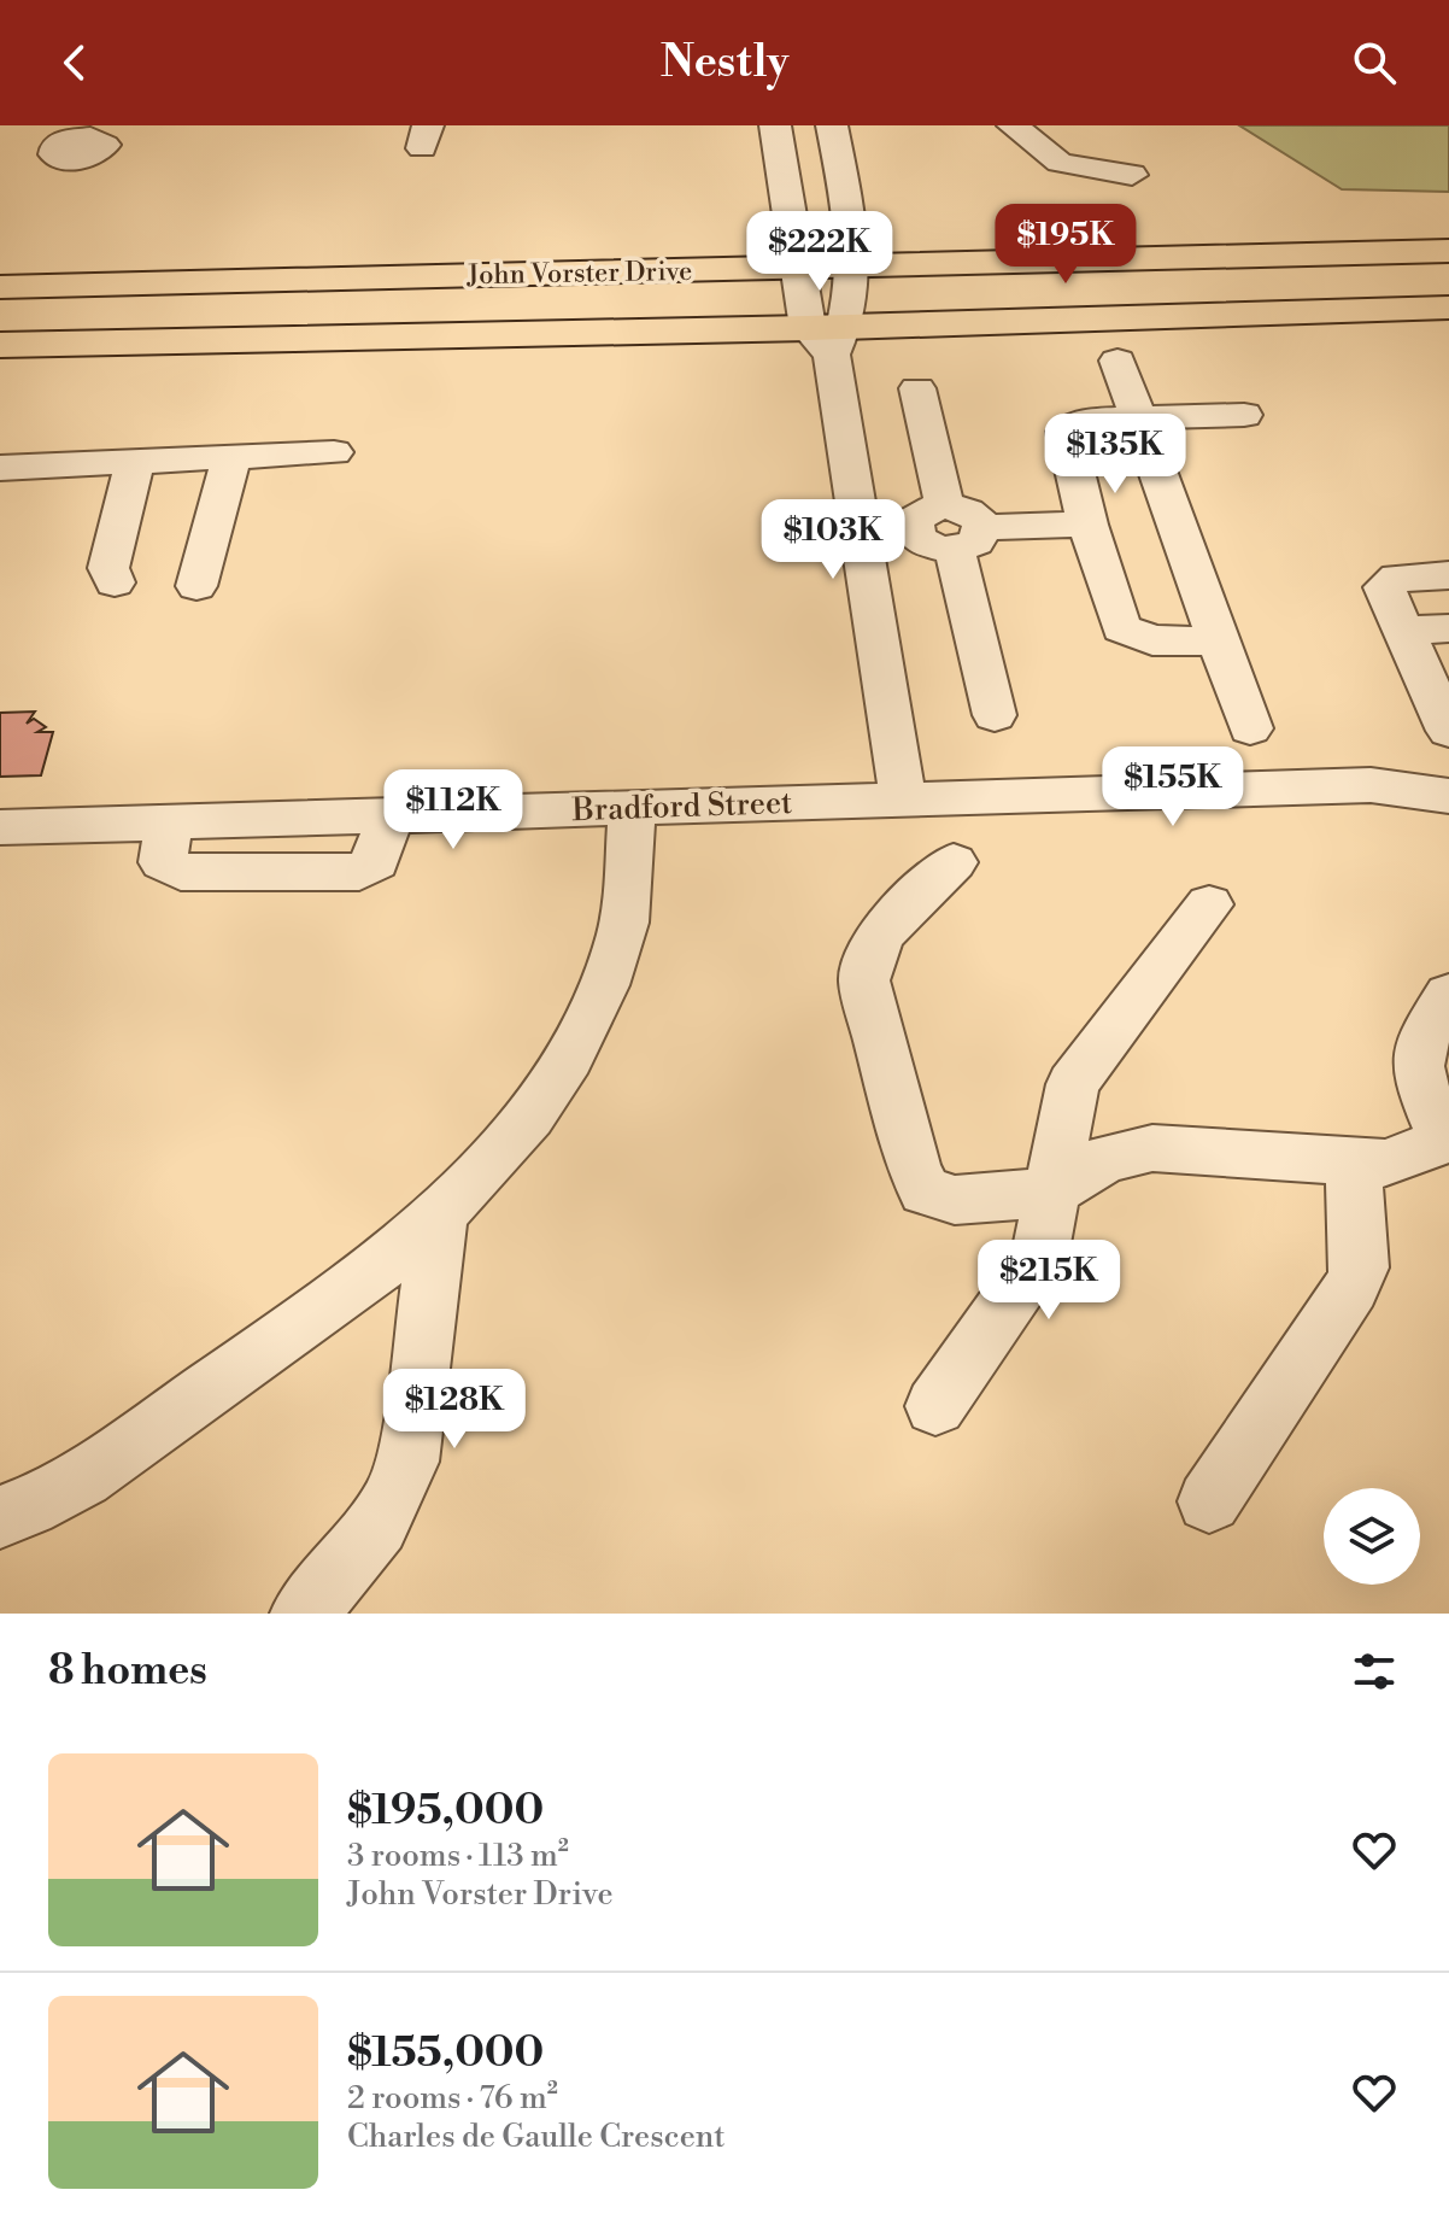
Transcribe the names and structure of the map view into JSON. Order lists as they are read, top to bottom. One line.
{"streets":{"main road":["John Vorster Drive"],"street":["Bradford Street"]},"page":{"header":"Nestly","price":["$195K","$222K","$135K","$103K","$155K","$112K","$215K","$128K"],"heading":"8 homes","list":[{"name":"$195,000","note":"3 rooms · 113 m² · John Vorster Drive"},{"name":"$155,000","note":"2 rooms · 76 m² · Charles de Gaulle Crescent"}]}}
